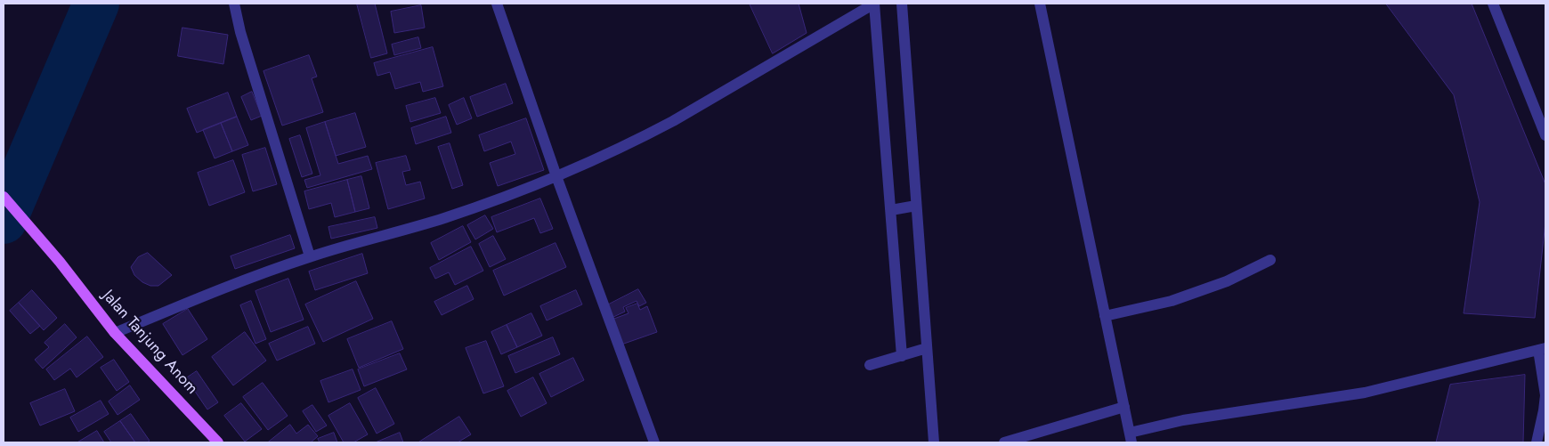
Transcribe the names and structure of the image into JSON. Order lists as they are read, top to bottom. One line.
{"streets":{"main road":["Jalan Tanjung Anom"]}}
